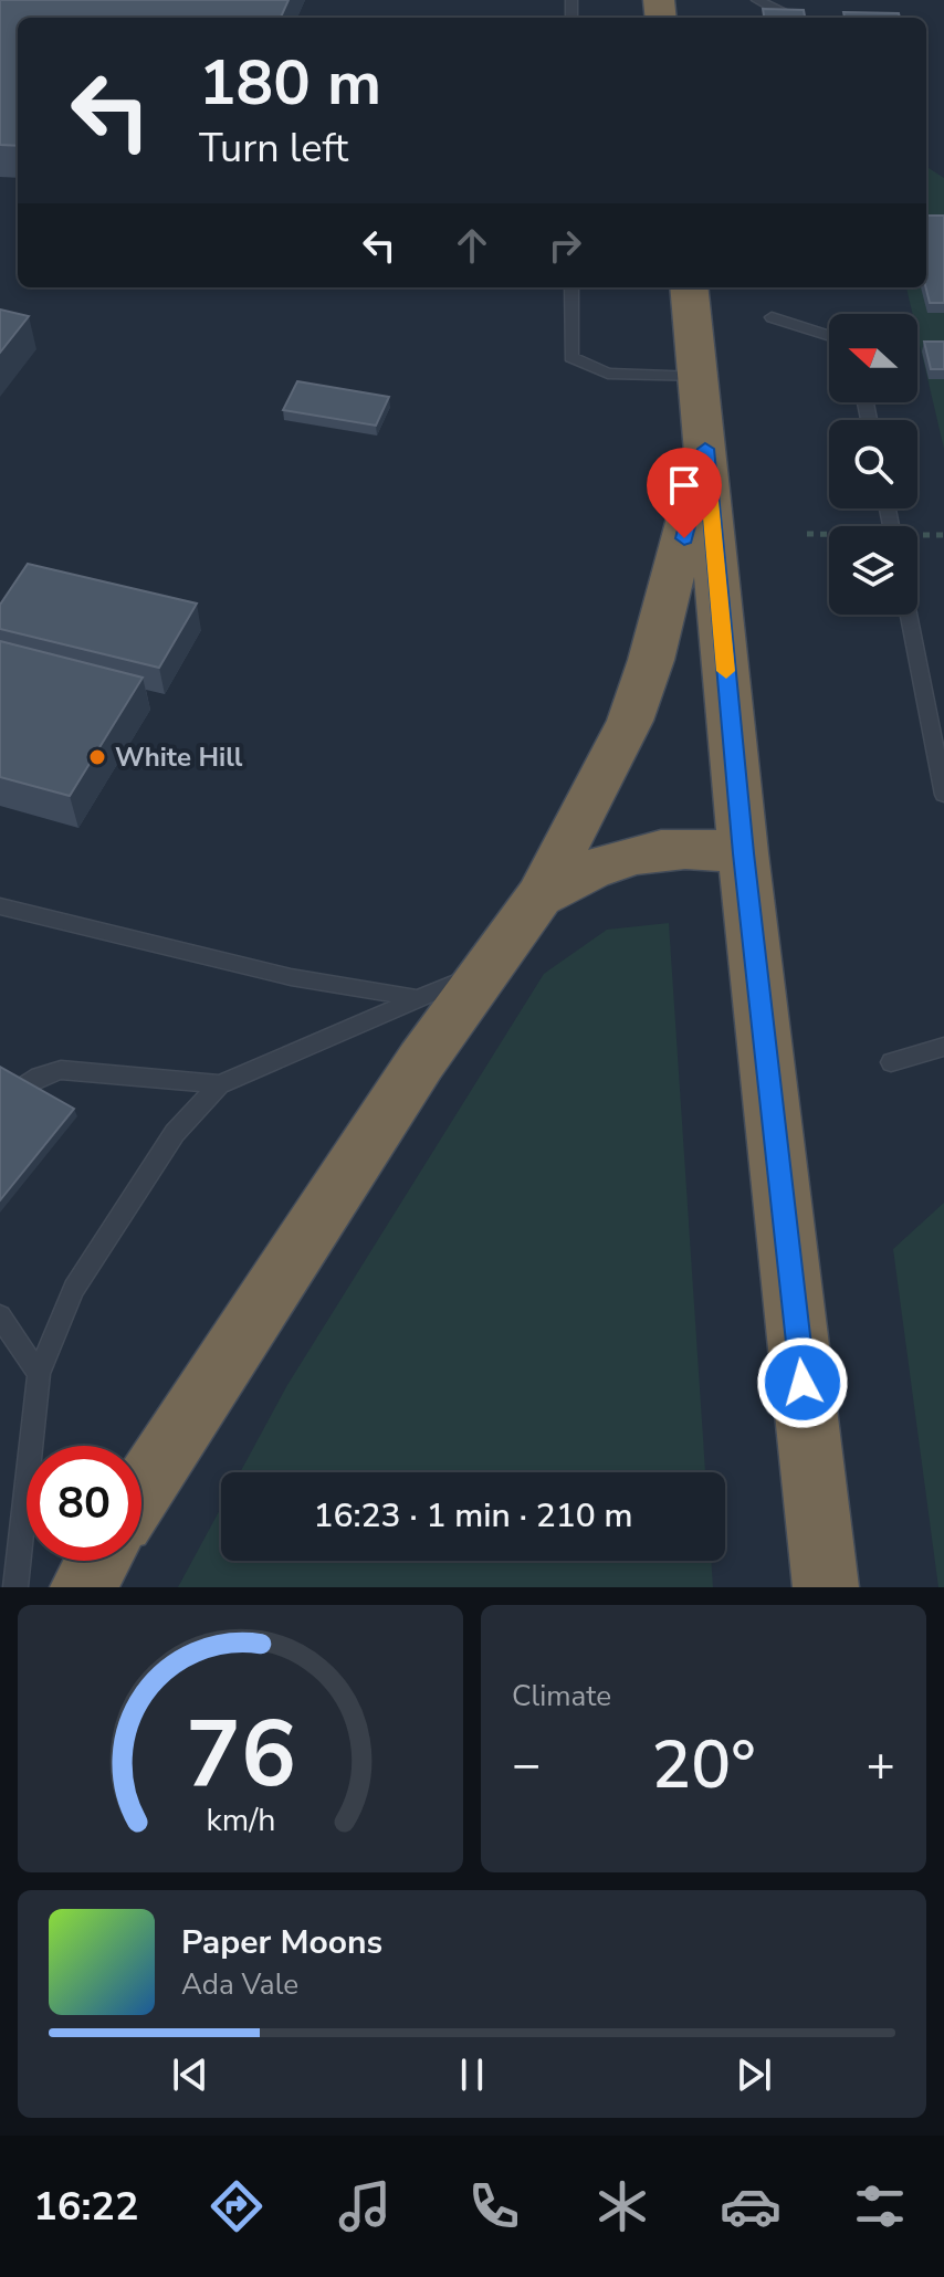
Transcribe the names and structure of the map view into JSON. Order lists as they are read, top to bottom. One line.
{"places":["White Hill"],"north":"left","page":{"turn":["180 m","Turn left"],"limit":"80","trip":"16:23 · 1 min · 210 m","tile":"Climate","heat":["−","20°","+"],"song":["Paper Moons","Ada Vale"],"tabs":"16:22","gauge":["76","km/h"]}}
